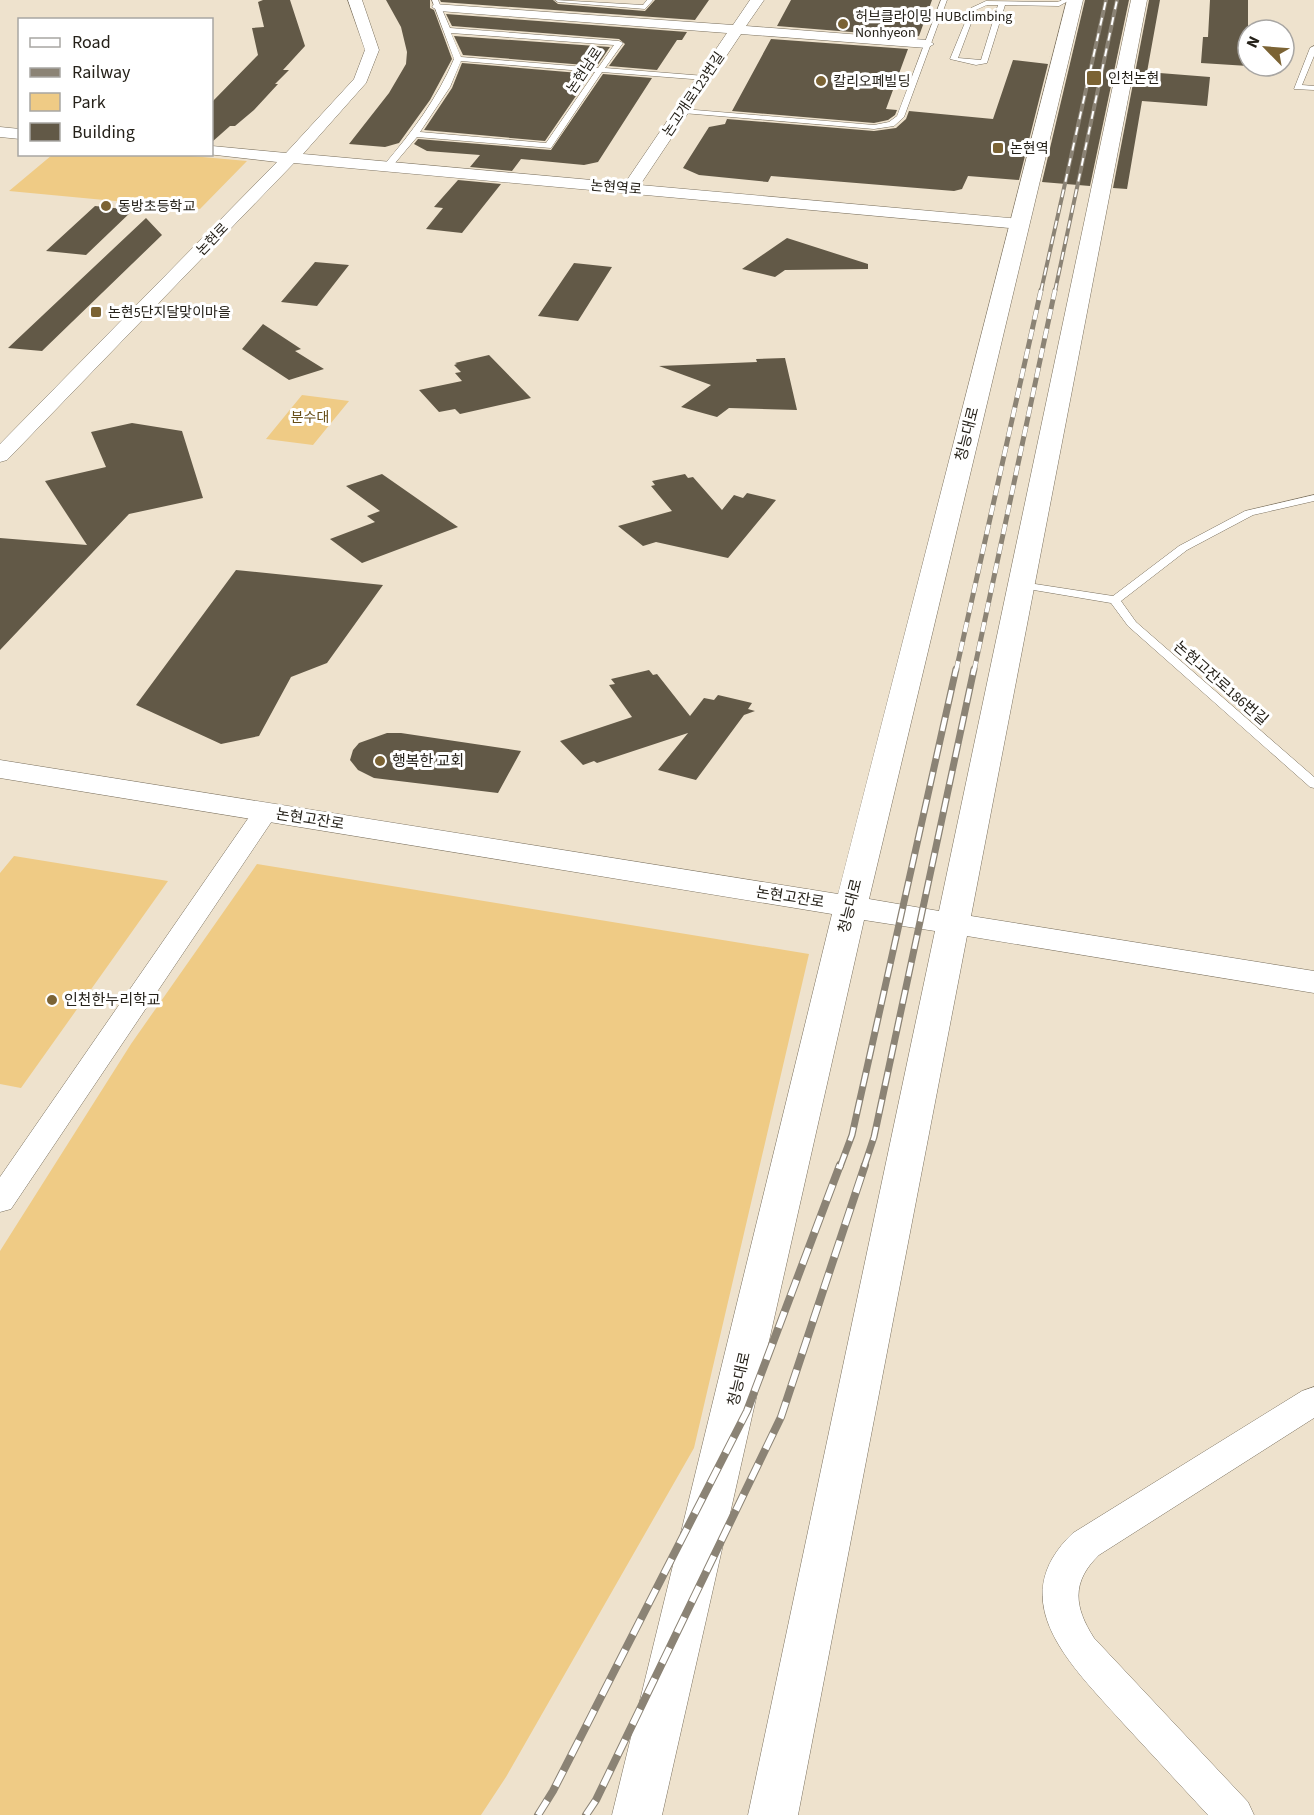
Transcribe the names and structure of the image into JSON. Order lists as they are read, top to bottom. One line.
{"streets":{"main road":["청능대로","논현고잔로"],"street":["논고개로123번길","논현역로","논현로"],"lane":["논현남로","논현고잔로186번길"]},"crossings":[["논고개로123번길","논현역로"],["논현역로","논현로"],["논현역로","청능대로"],["청능대로","논현고잔로"]],"parks":["분수대"],"places":{"other":["허브클라이밍 HUBclimbing Nonhyeon","칼리오페빌딩","동방초등학교","행복한 교회","인천한누리학교"],"transit":["인천논현","논현역","논현5단지달맞이마을"]},"legend":["Road","Railway","Park","Building"],"north":"top left"}
